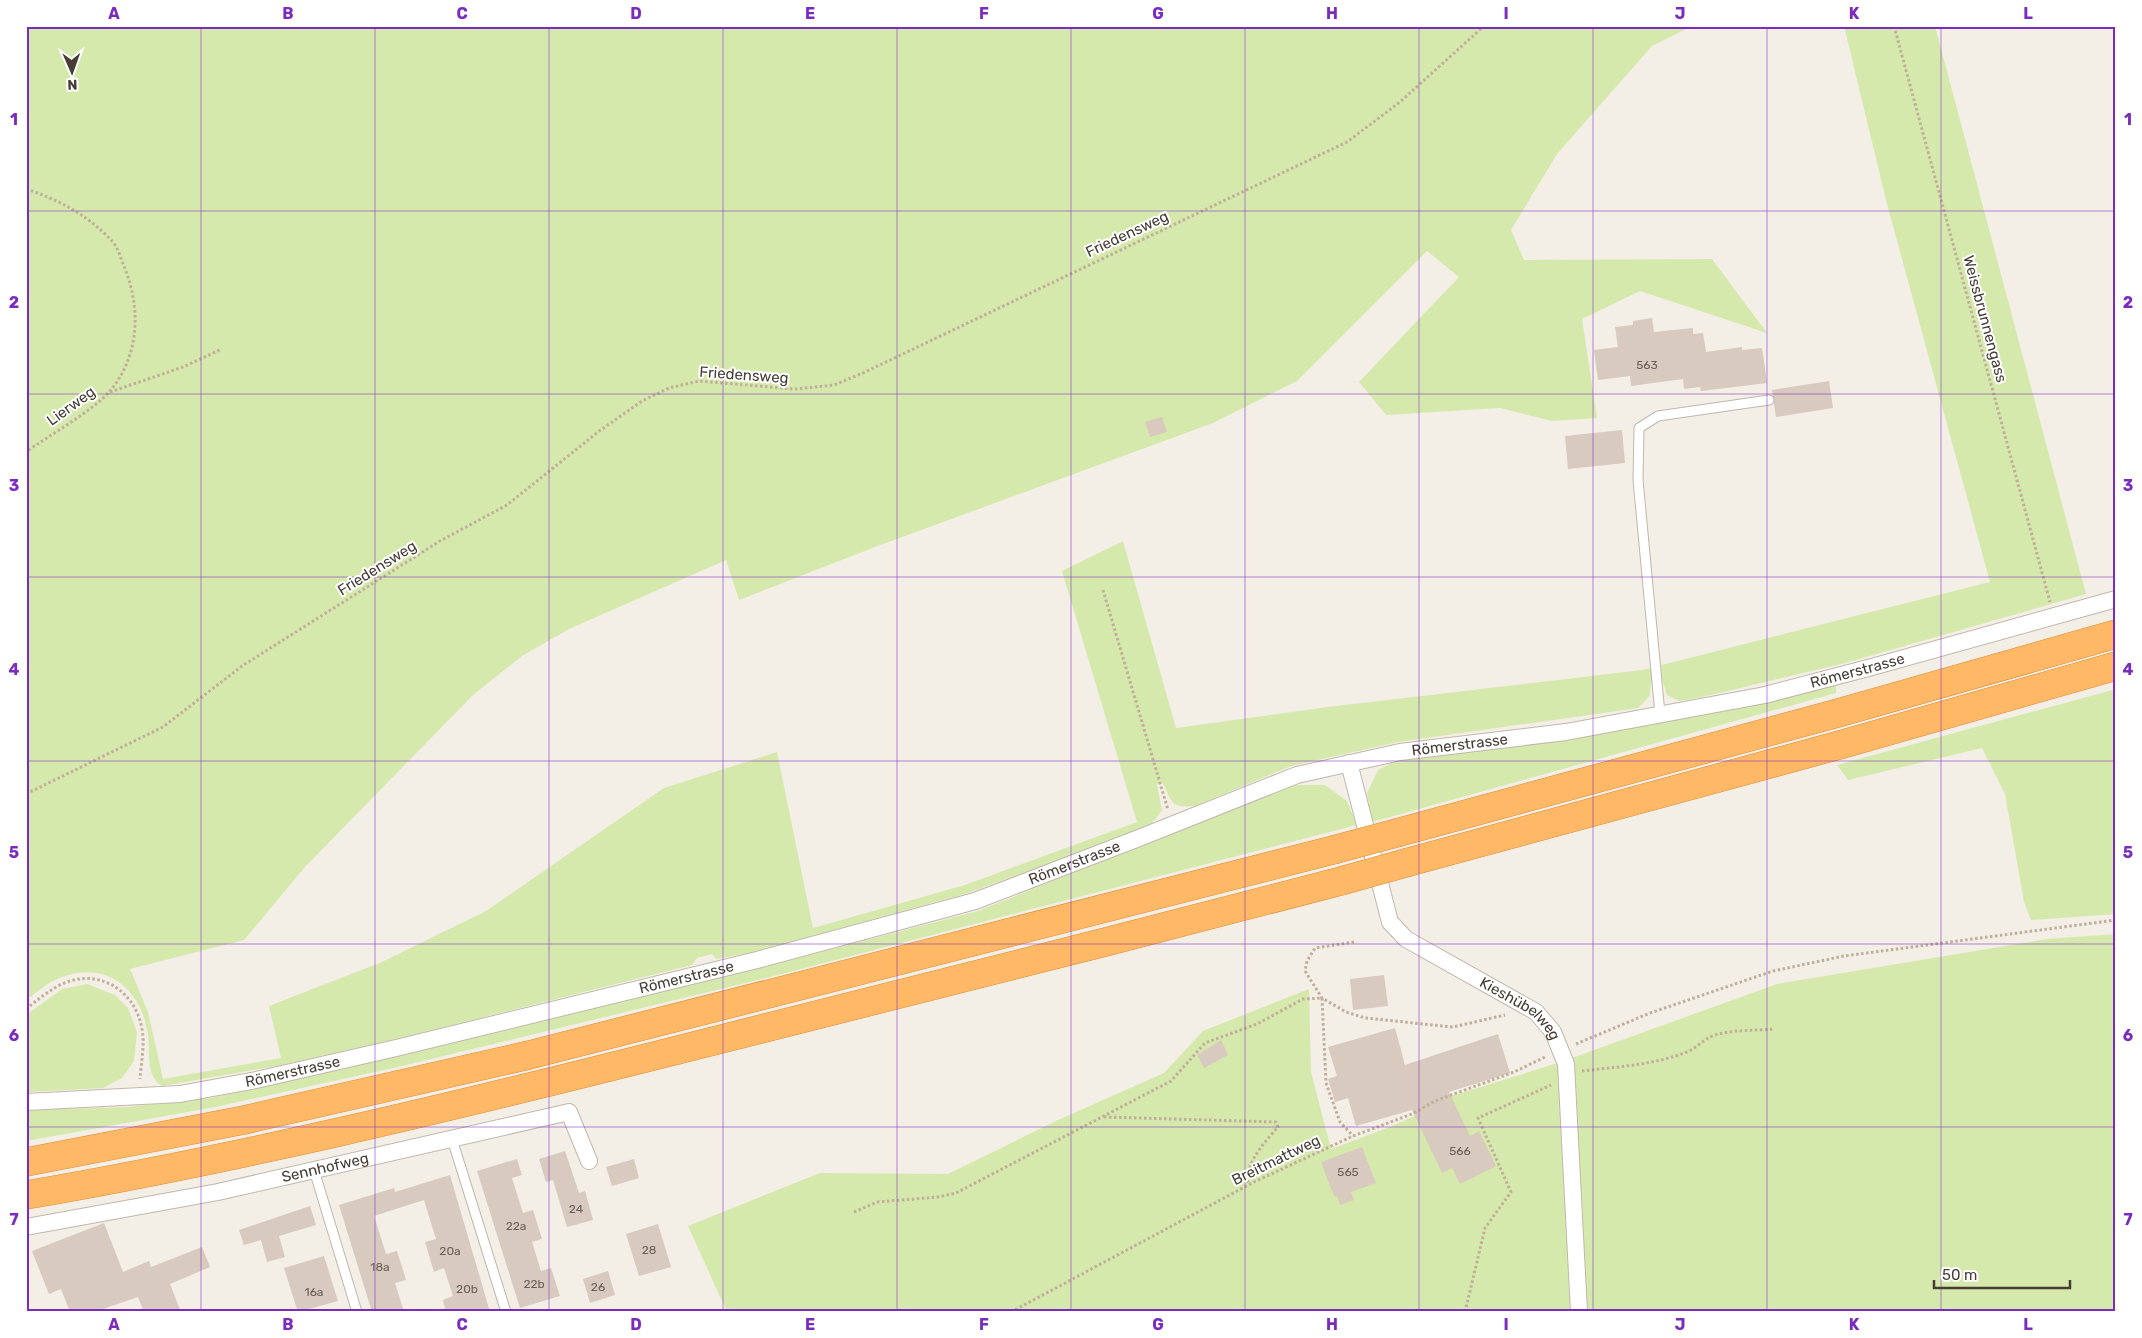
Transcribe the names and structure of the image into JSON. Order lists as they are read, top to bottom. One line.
{"streets":{"street":["Römerstrasse","Kieshübelweg","Sennhofweg"],"path":["Friedensweg","Weissbrunnengass","Lierweg","Breitmattweg"]},"crossings":[["Weissbrunnengass","Römerstrasse"],["Römerstrasse","Kieshübelweg"],["Kieshübelweg","Breitmattweg"]],"house_numbers":["563","566","565","24","22a","28","20a","18a","22b","26","20b","16a"],"scale_bar":"50 m","north":"bottom","grid":{"columns":["A","B","C","D","E","F","G","H","I","J","K","L"],"rows":["1","2","3","4","5","6","7"]}}
